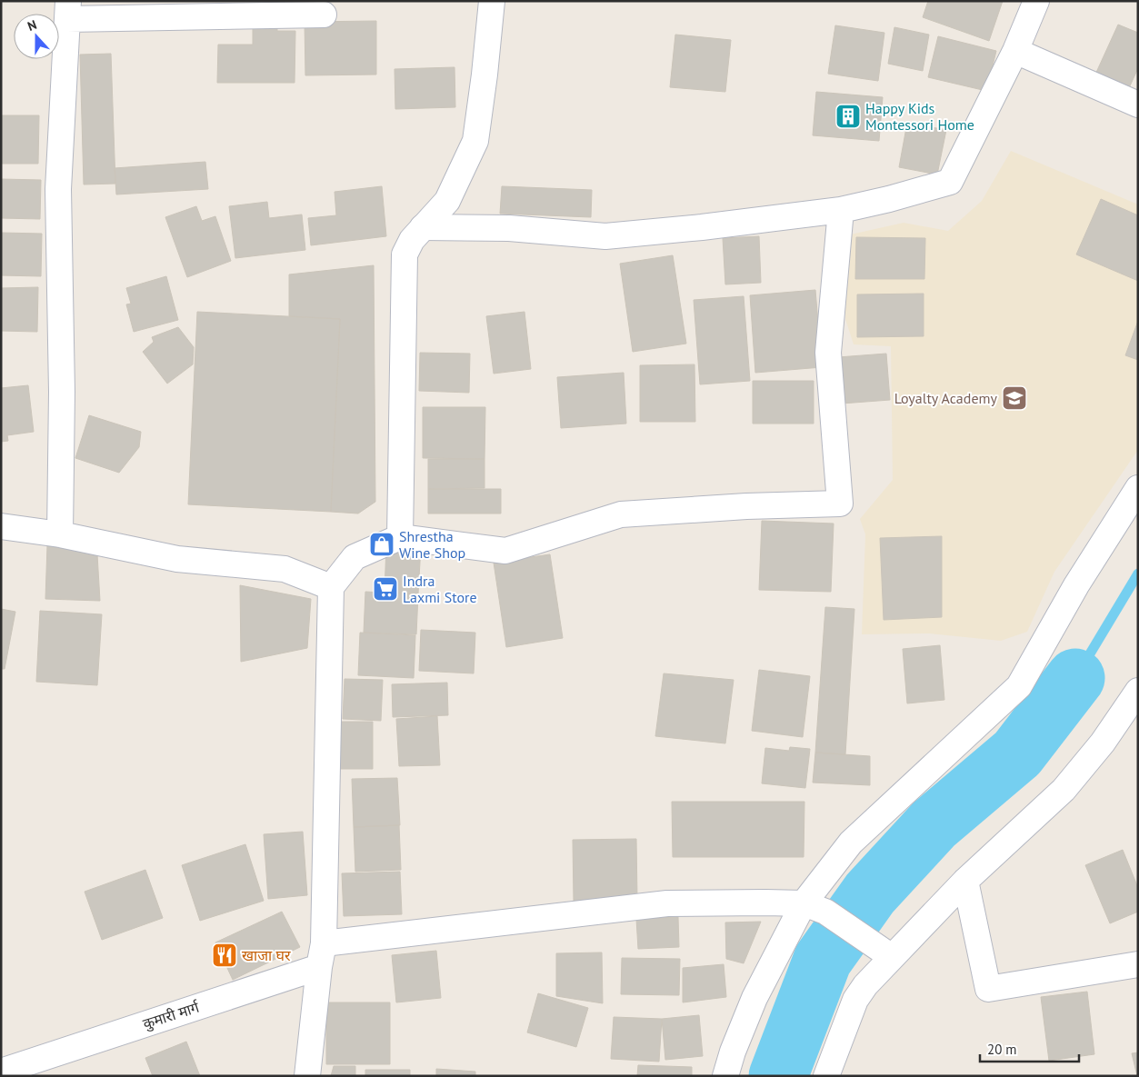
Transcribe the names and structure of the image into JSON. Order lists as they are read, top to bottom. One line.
{"streets":{"street":["कुमारी मार्ग"]},"places":{"building":["Happy Kids Montessori Home"],"school or university":["Loyalty Academy"],"shop":["Shrestha Wine Shop"],"supermarket":["Indra Laxmi Store"],"restaurant":["खाजा घर"]},"scale_bar":"20 m","north":"top"}
